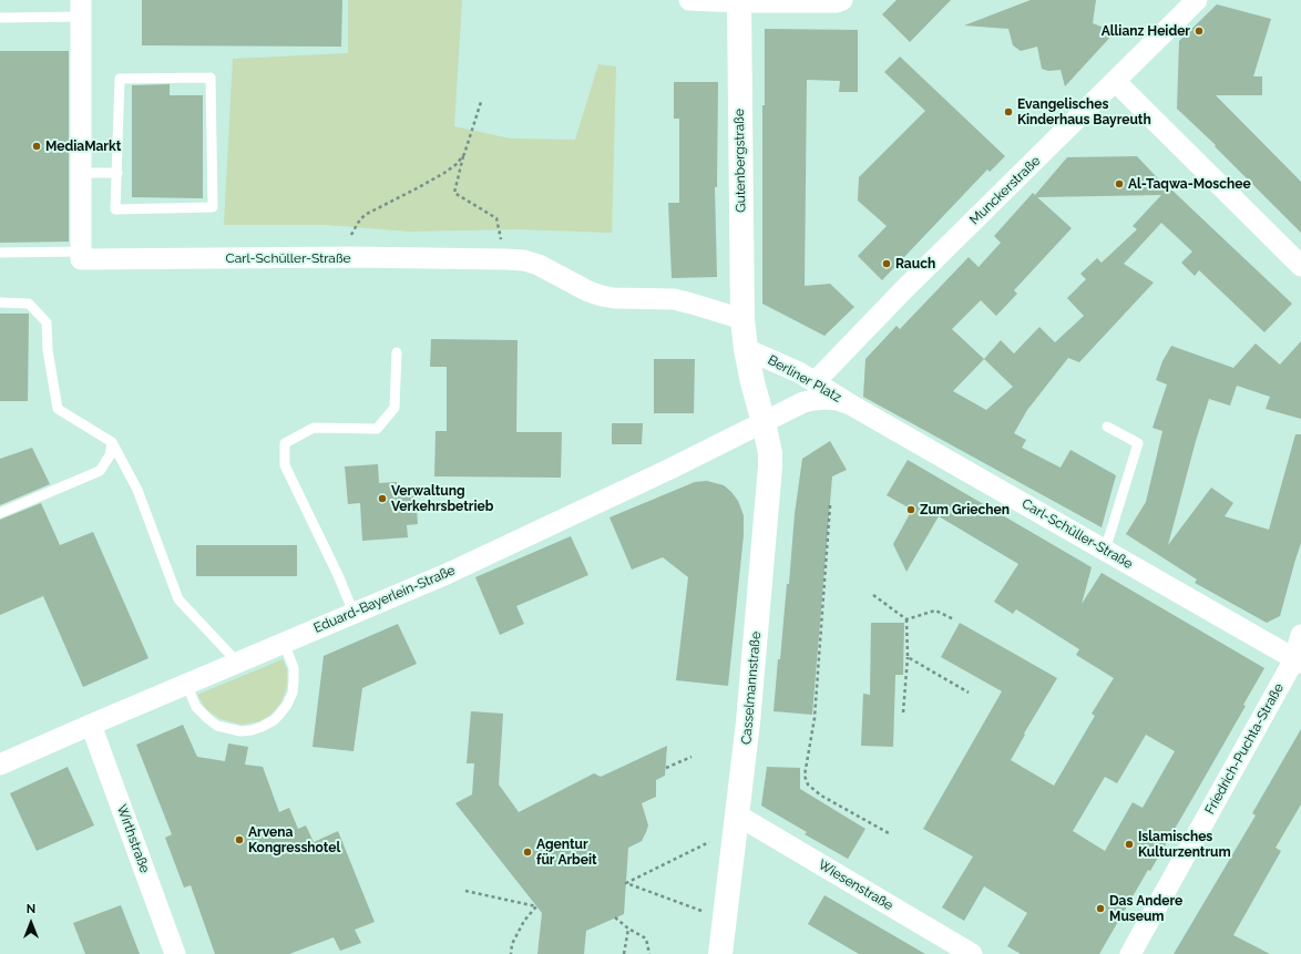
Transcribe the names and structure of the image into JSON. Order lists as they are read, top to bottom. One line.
{"streets":{"street":["Gutenbergstraße","Munckerstraße","Carl-Schüller-Straße","Berliner Platz","Eduard-Bayerlein-Straße","Casselmannstraße","Friedrich-Puchta-Straße","Wirthstraße","Wiesenstraße"]},"crossings":[["Gutenbergstraße","Carl-Schüller-Straße"],["Gutenbergstraße","Berliner Platz"],["Munckerstraße","Berliner Platz"],["Carl-Schüller-Straße","Berliner Platz"],["Carl-Schüller-Straße","Friedrich-Puchta-Straße"],["Berliner Platz","Eduard-Bayerlein-Straße"],["Berliner Platz","Casselmannstraße"],["Eduard-Bayerlein-Straße","Casselmannstraße"],["Eduard-Bayerlein-Straße","Wirthstraße"],["Casselmannstraße","Wiesenstraße"]],"places":["Allianz Heider","Evangelisches Kinderhaus Bayreuth","MediaMarkt","Al-Taqwa-Moschee","Rauch","Verwaltung Verkehrsbetrieb","Zum Griechen","Arvena Kongresshotel","Islamisches Kulturzentrum","Agentur für Arbeit","Das Andere Museum"],"north":"top"}
